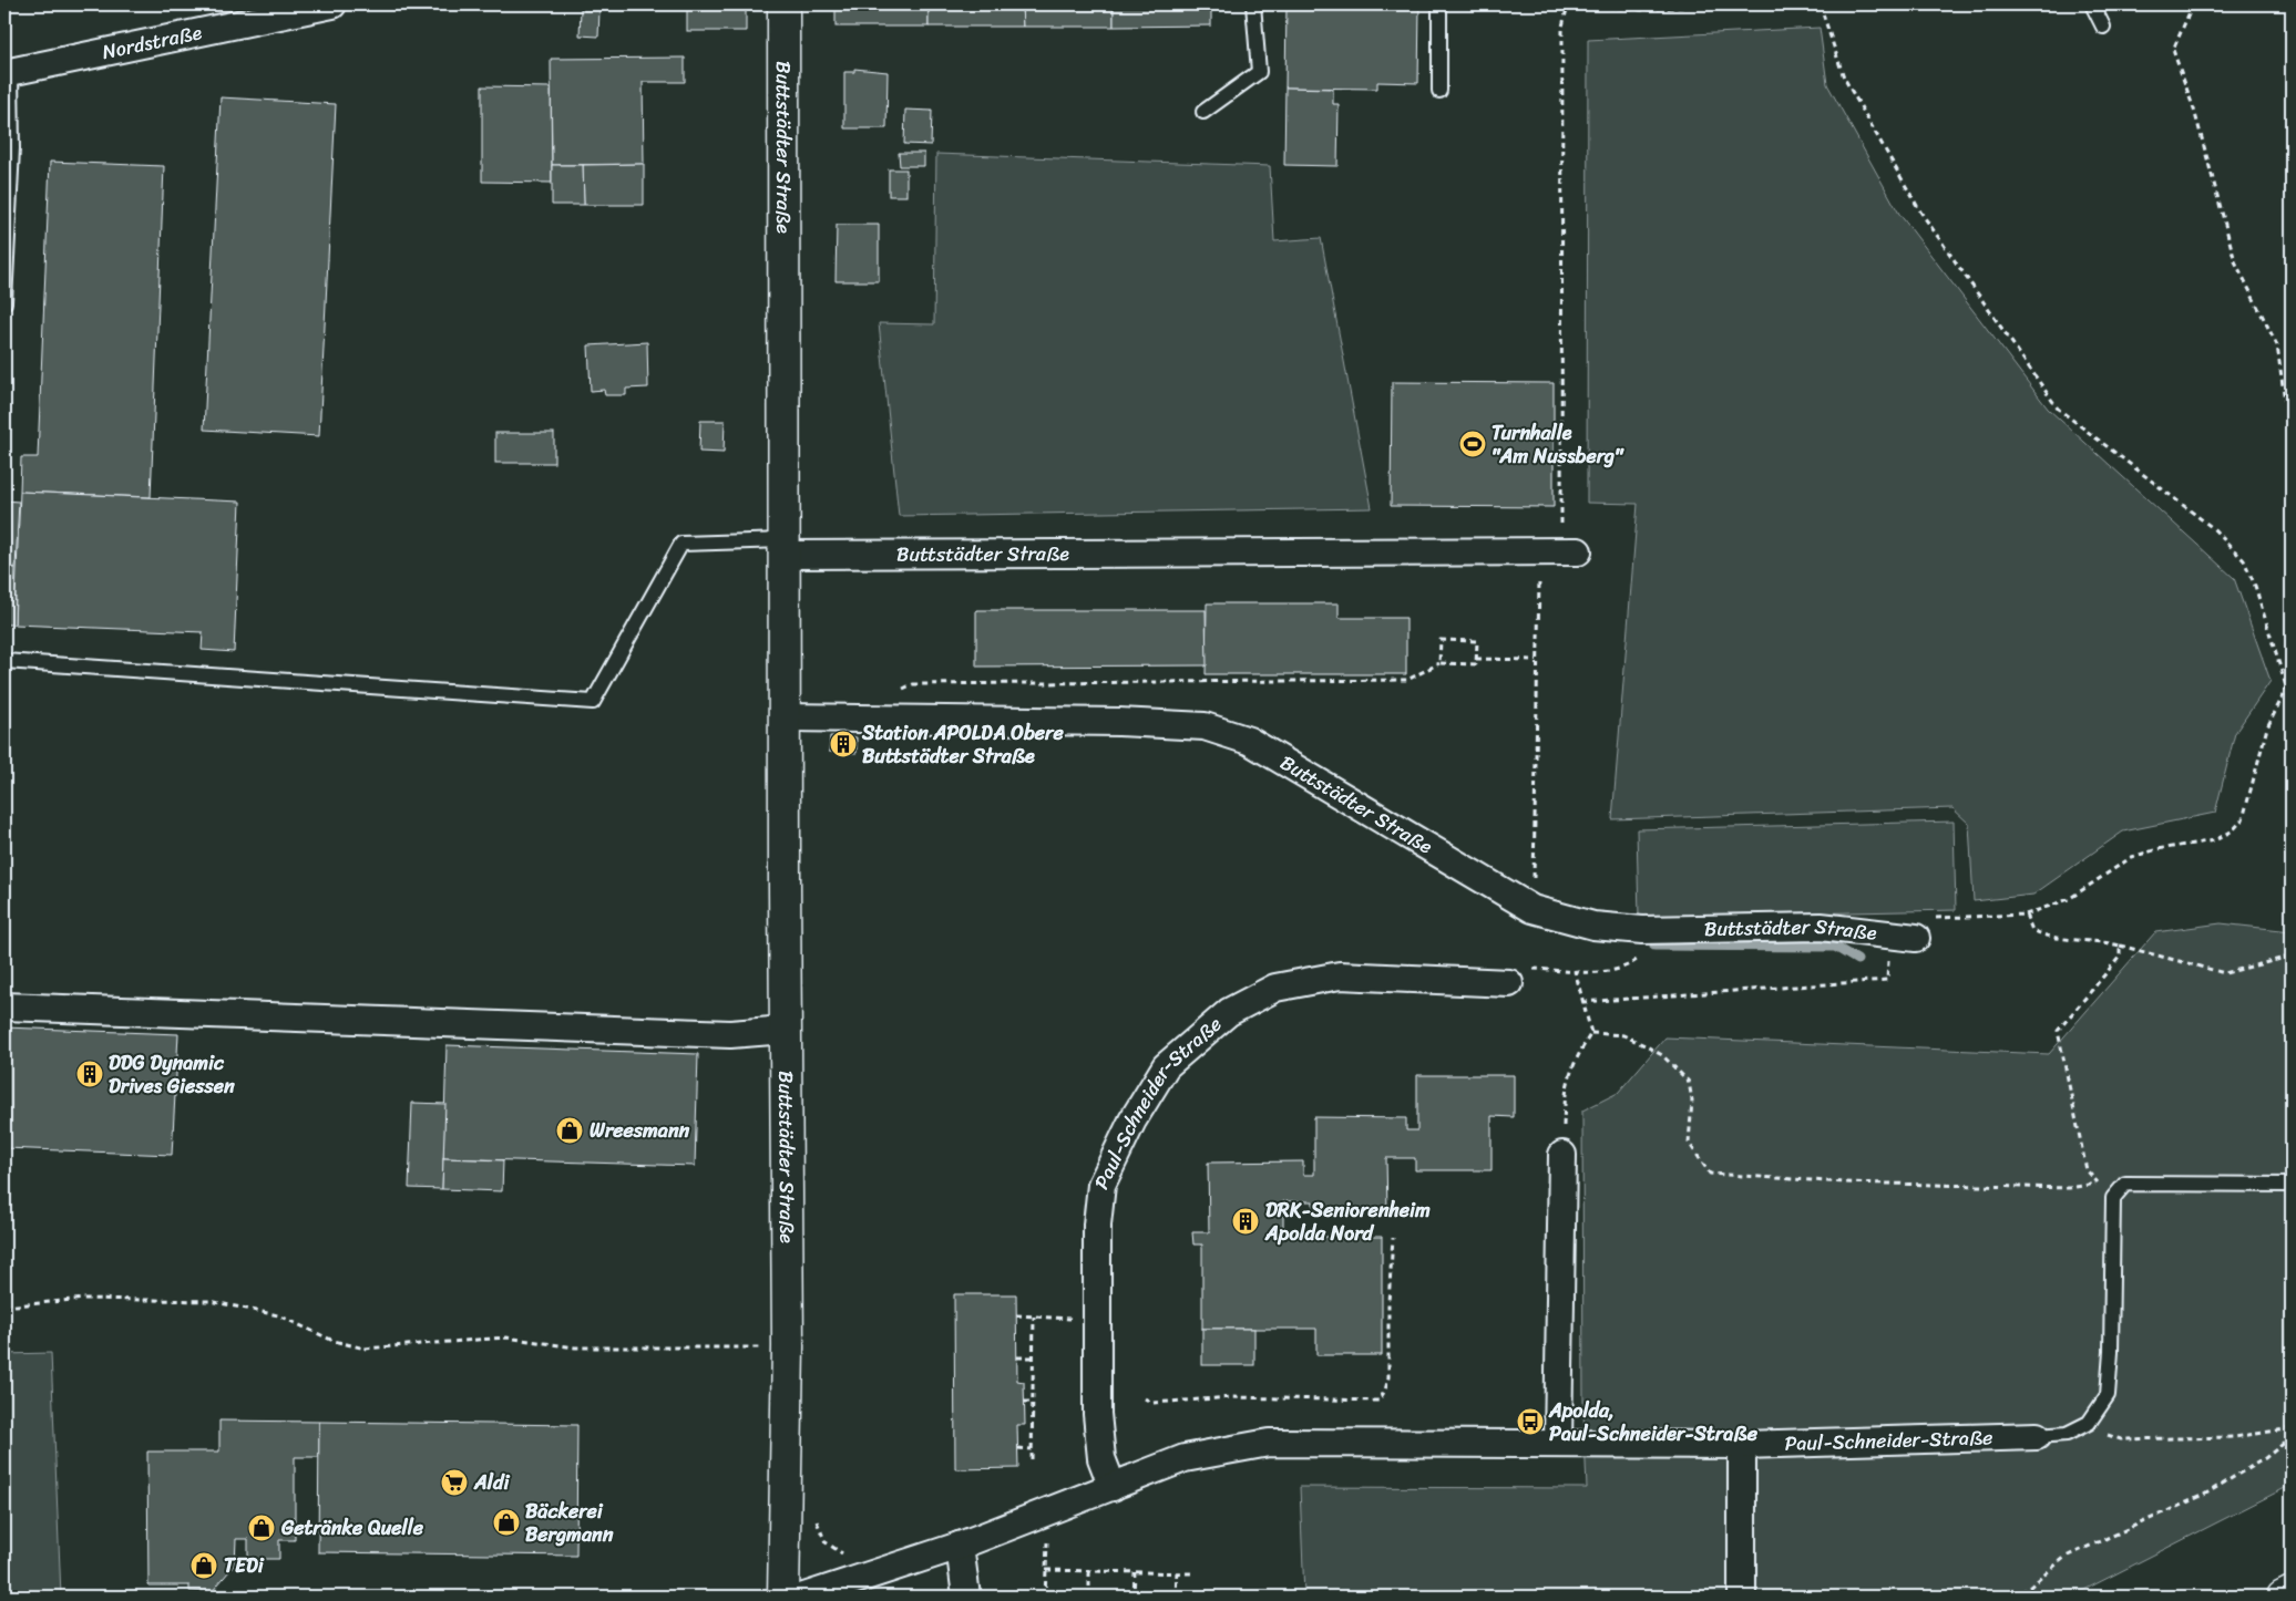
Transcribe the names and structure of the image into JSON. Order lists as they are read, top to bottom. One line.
{"streets":{"street":["Nordstraße","Buttstädter Straße","Paul-Schneider-Straße"]},"places":{"sports":["Turnhalle \"Am Nussberg\""],"building":["Station APOLDA Obere Buttstädter Straße","DDG Dynamic Drives Giessen","DRK-Seniorenheim Apolda Nord"],"shop":["Wreesmann","Bäckerei Bergmann","Getränke Quelle","TEDi"],"bus stop":["Apolda, Paul-Schneider-Straße"],"supermarket":["Aldi"]}}
